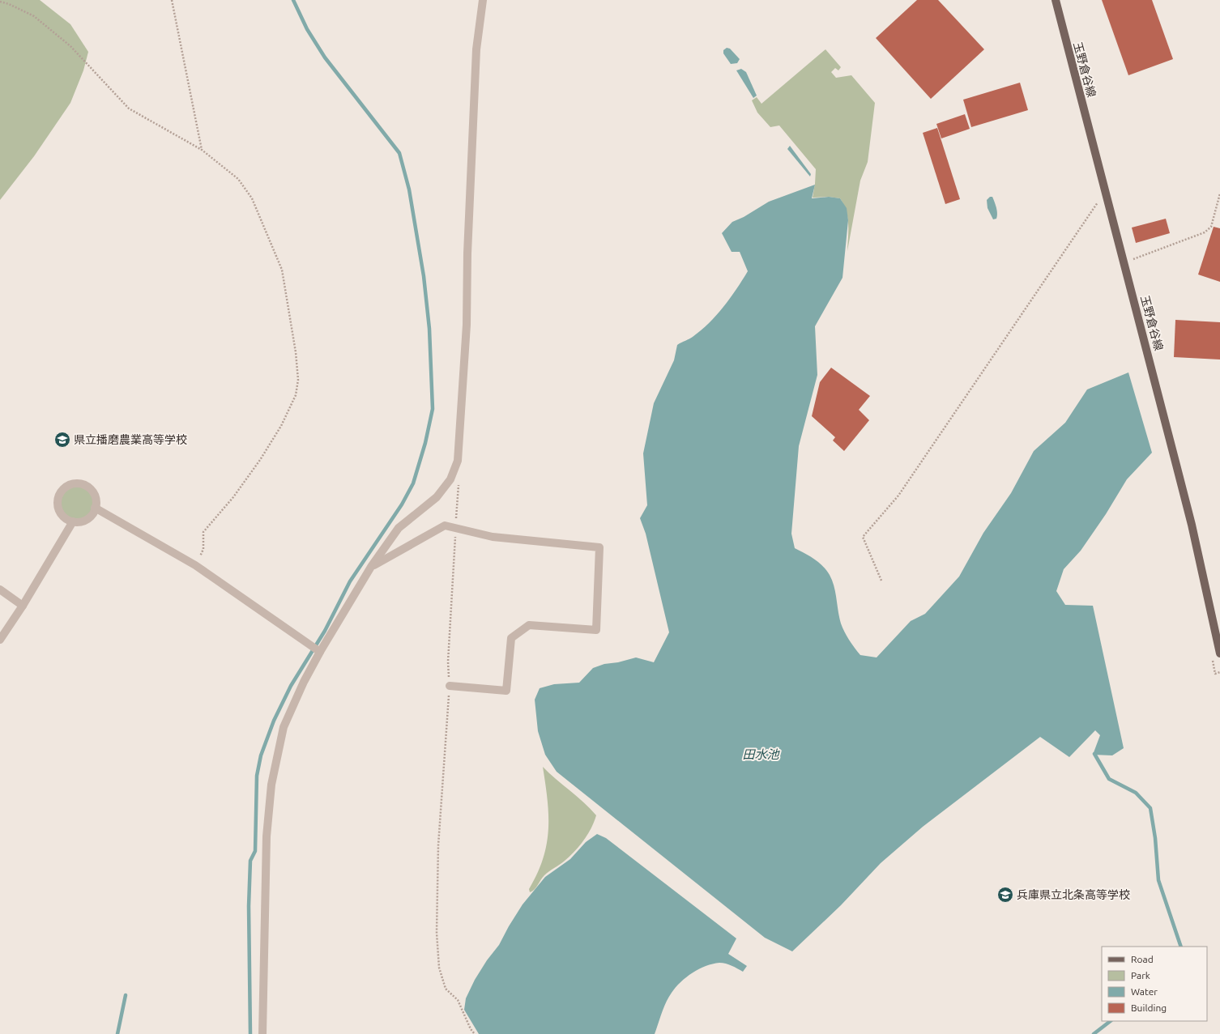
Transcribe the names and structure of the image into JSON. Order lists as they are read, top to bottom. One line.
{"streets":{"main road":["玉野倉谷線"]},"water":["田水池"],"places":{"school or university":["県立播磨農業高等学校","兵庫県立北条高等学校"]},"legend":["Road","Park","Water","Building"]}
